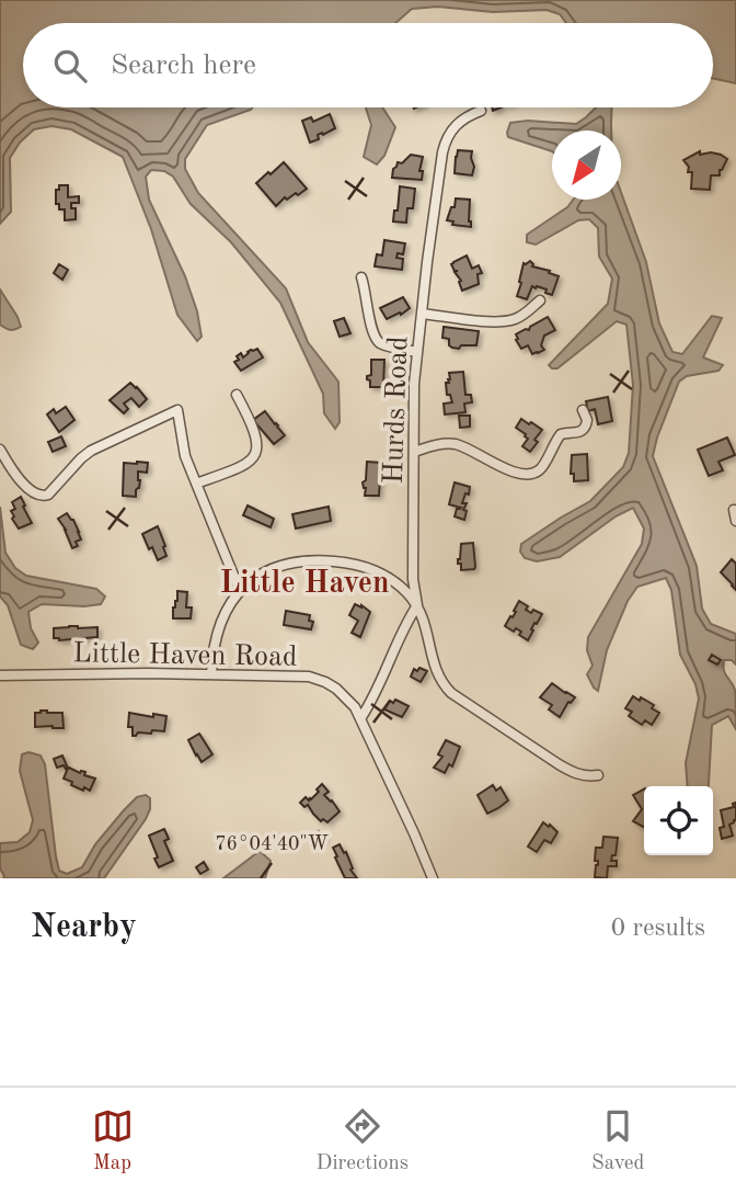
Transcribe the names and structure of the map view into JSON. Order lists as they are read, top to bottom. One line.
{"streets":{"street":["Hurds Road","Little Haven Road"]},"districts":["Little Haven"],"north":"bottom left","page":{"search":"Search here","heading":["Nearby","0 results"],"nav":["Map","Directions","Saved"]},"coordinates":["76°04'40\"W"]}
